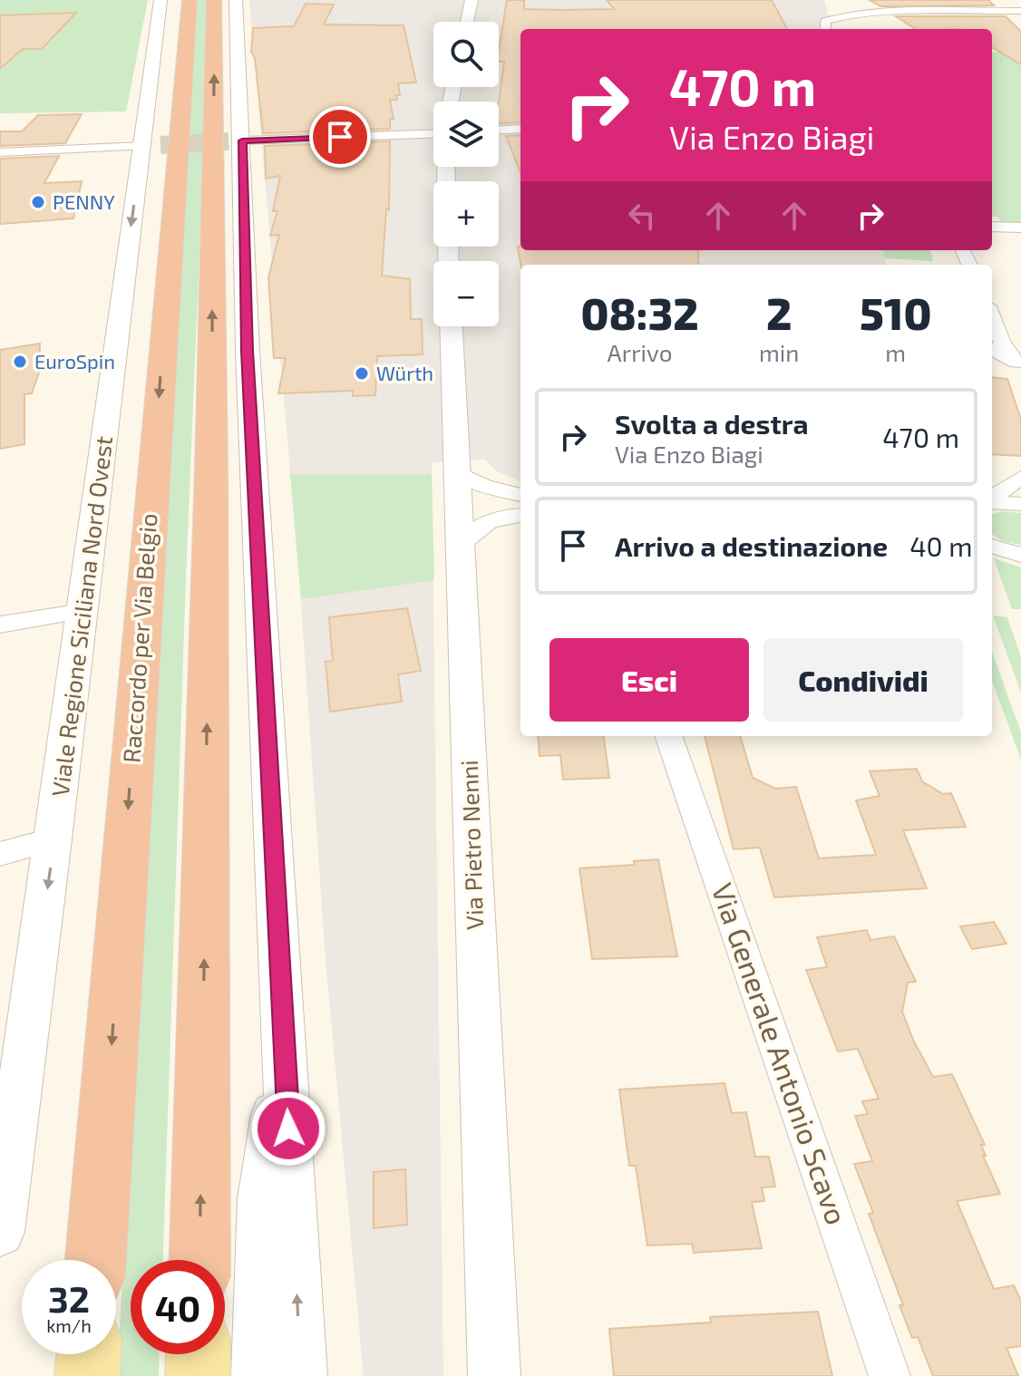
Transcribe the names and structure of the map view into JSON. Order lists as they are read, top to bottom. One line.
{"streets":{"highway":["Raccordo per Via Belgio"],"street":["Viale Regione Siciliana Nord Ovest","Via Pietro Nenni","Via Generale Antonio Scavo"]},"places":["PENNY","EuroSpin","Würth"],"page":{"map_buttons":["+","−"],"turn":["470 m","Via Enzo Biagi"],"eta":["08:32","Arrivo","2","min","510","m"],"list":[{"name":"Svolta a destra","note":"Via Enzo Biagi","value":"470 m"},{"name":"Arrivo a destinazione","value":"40 m"}],"buttons":["Esci","Condividi"],"speed":"32 km/h","limit":"40"}}
